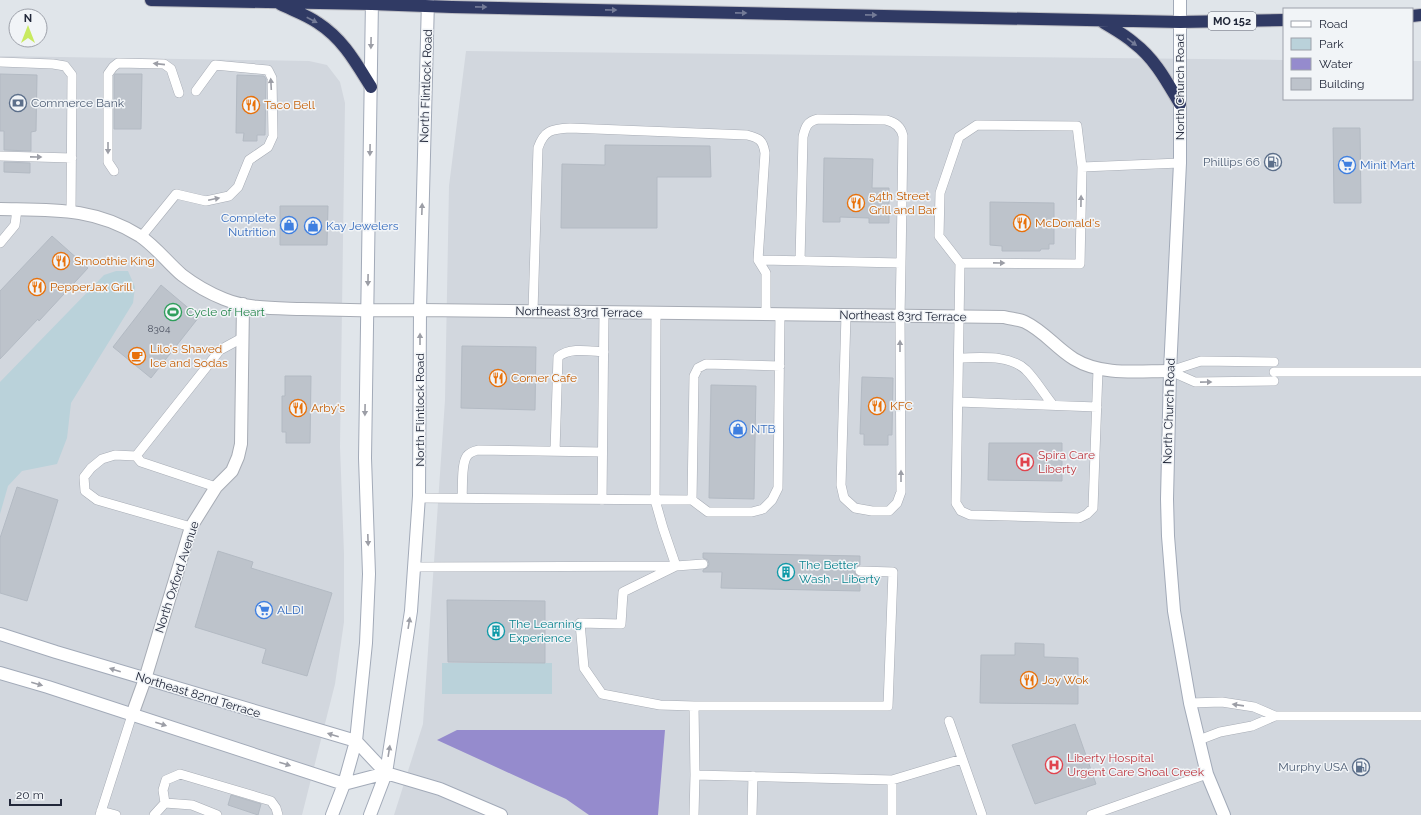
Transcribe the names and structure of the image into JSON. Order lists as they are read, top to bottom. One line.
{"streets":{"highway":["MO 152"],"street":["North Flintlock Road","North Church Road","Northeast 83rd Terrace","North Oxford Avenue","Northeast 82nd Terrace"]},"crossings":[["MO 152","North Flintlock Road"],["MO 152","North Church Road"],["North Flintlock Road","Northeast 83rd Terrace"],["North Church Road","Northeast 83rd Terrace"],["Northeast 83rd Terrace","North Oxford Avenue"],["North Oxford Avenue","Northeast 82nd Terrace"]],"places":{"bank":["Commerce Bank"],"restaurant":["Taco Bell","54th Street Grill and Bar","McDonald's","Smoothie King","PepperJax Grill","Corner Cafe","KFC","Arby's","Joy Wok"],"fuel station":["Phillips 66","Murphy USA"],"supermarket":["Minit Mart","ALDI"],"shop":["Complete Nutrition","Kay Jewelers","NTB"],"sports":["Cycle of Heart"],"cafe":["Lilo's Shaved Ice and Sodas"],"hospital":["Spira Care Liberty","Liberty Hospital Urgent Care Shoal Creek"],"building":["The Better Wash - Liberty","The Learning Experience"]},"house_numbers":["8304"],"legend":["Road","Park","Water","Building"],"scale_bar":"20 m","north":"top"}
